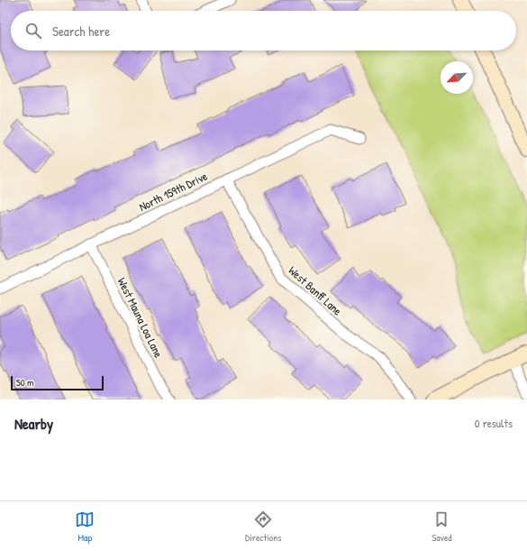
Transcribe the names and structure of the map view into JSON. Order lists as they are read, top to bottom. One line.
{"streets":{"street":["North 159th Drive","West Banff Lane","West Mauna Loa Lane"]},"crossings":[["North 159th Drive","West Banff Lane"],["North 159th Drive","West Mauna Loa Lane"]],"scale_bar":"50 m","north":"bottom left","page":{"search":"Search here","scale":"50 m","heading":["Nearby","0 results"],"nav":["Map","Directions","Saved"]}}
